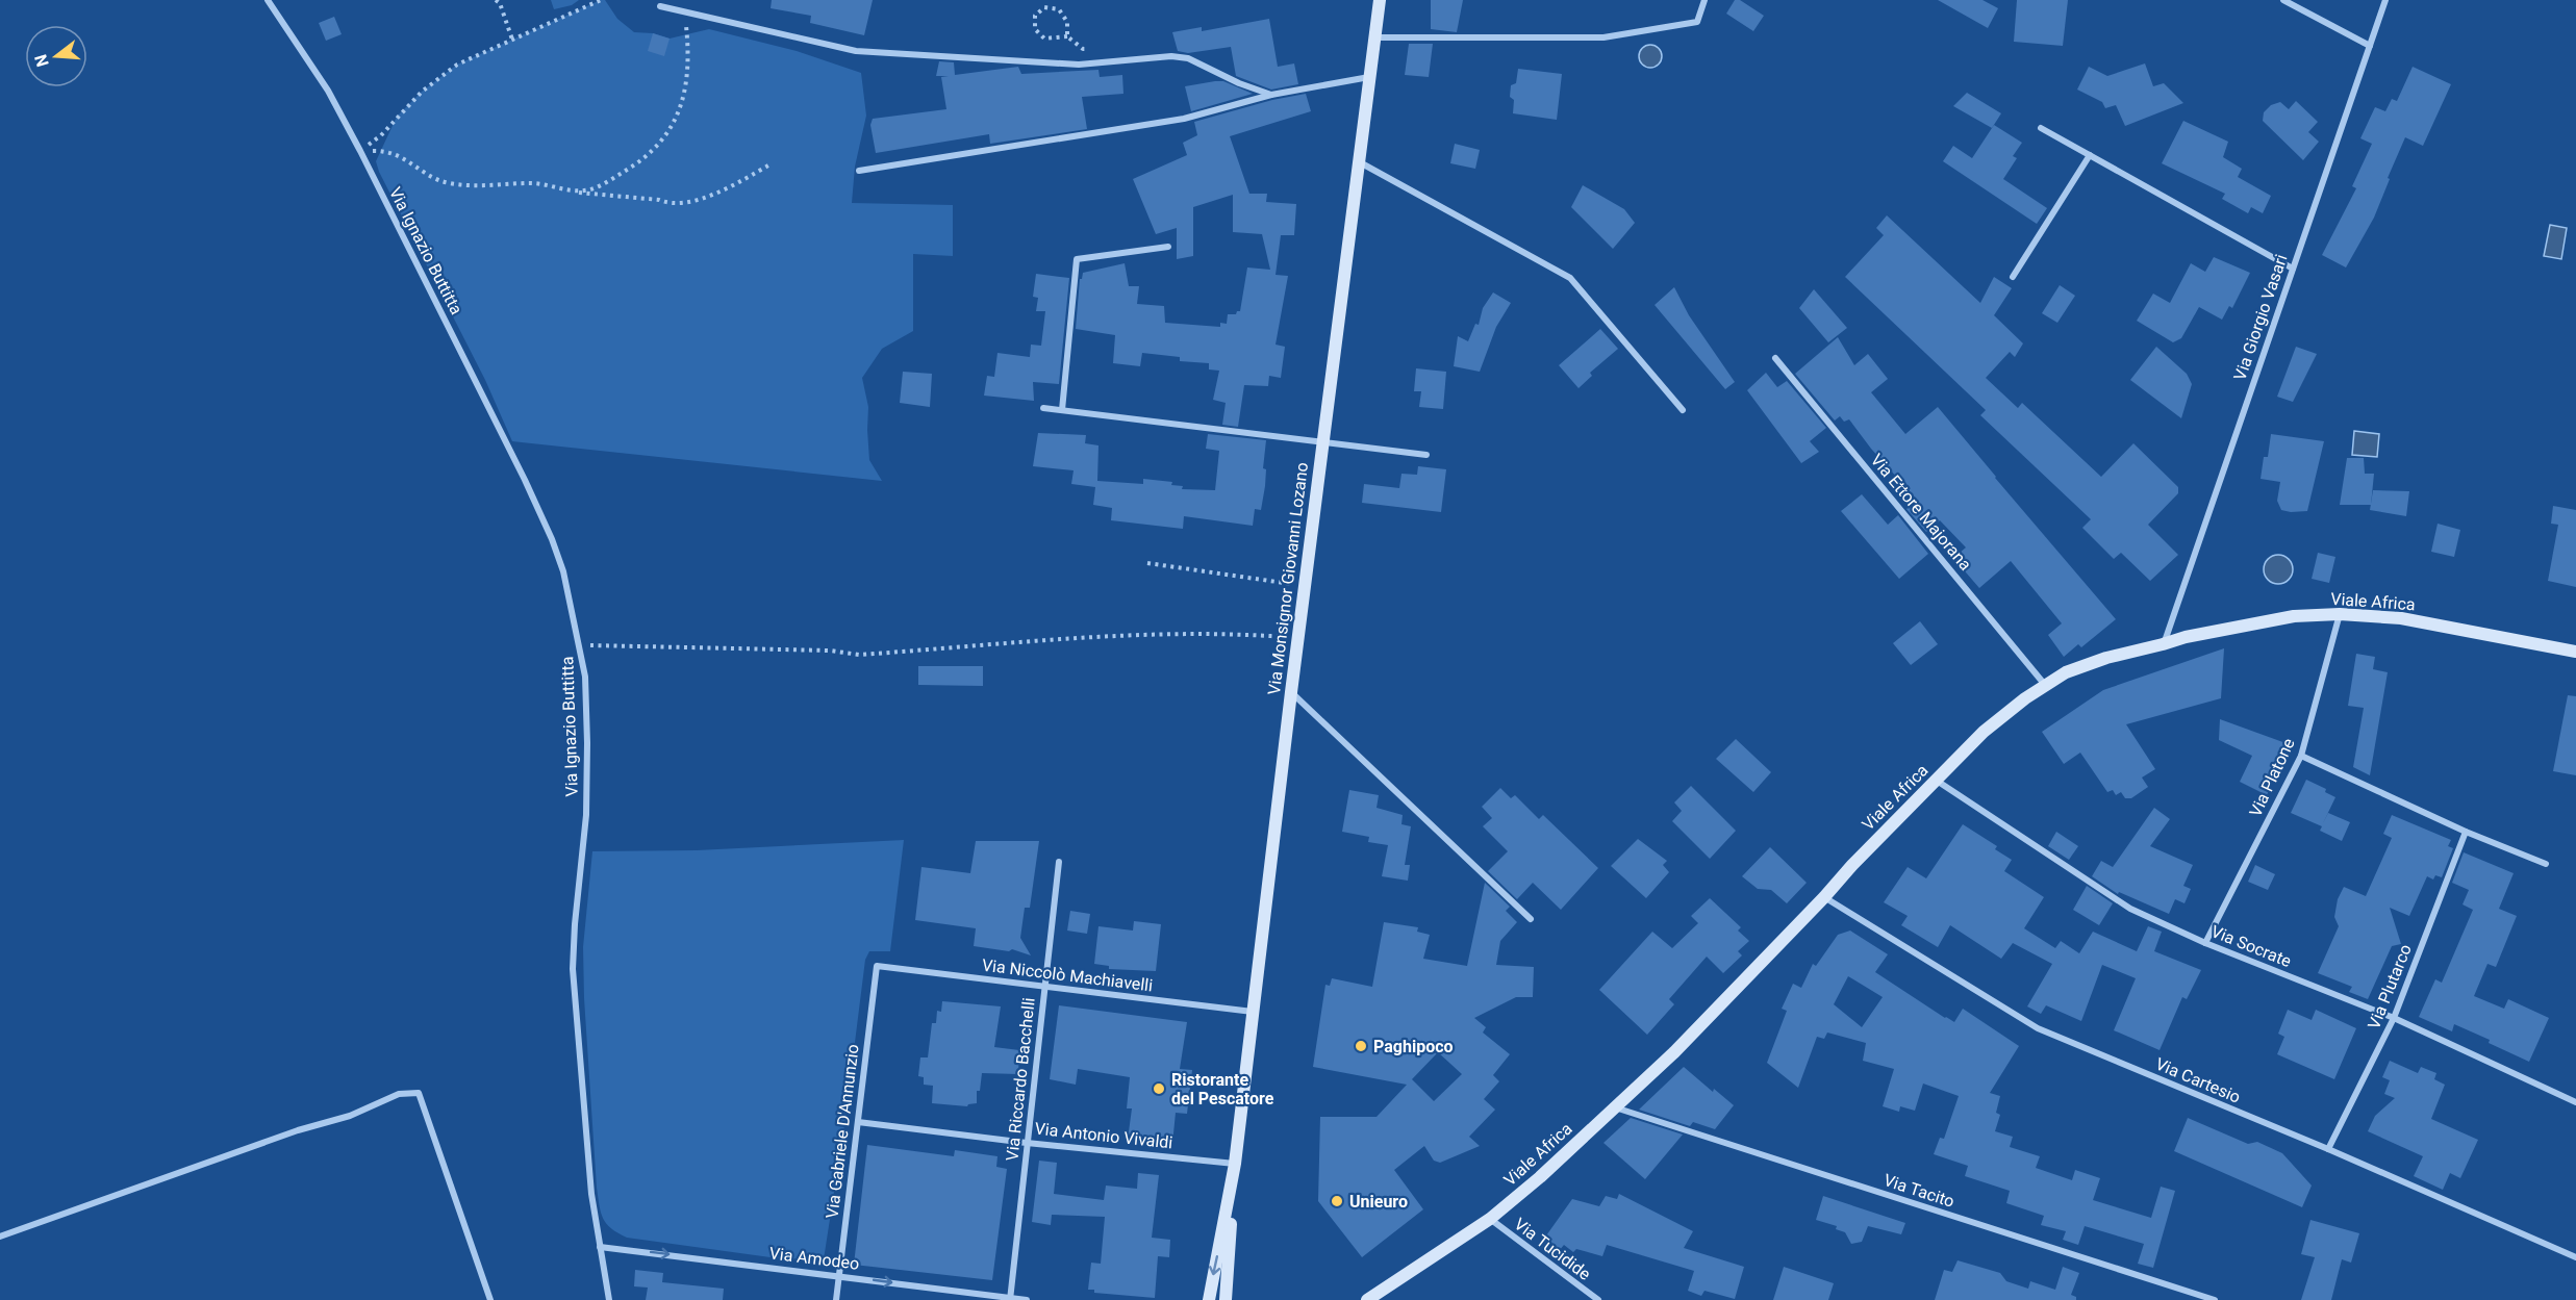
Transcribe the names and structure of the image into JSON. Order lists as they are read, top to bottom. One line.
{"streets":{"main road":["Via Monsignor Giovanni Lozano","Viale Africa"],"street":["Via Ignazio Buttitta","Via Giorgio Vasari","Via Ettore Majorana","Via Platone","Via Socrate","Via Niccolò Machiavelli","Via Plutarco","Via Riccardo Bacchelli","Via Cartesio","Via Gabriele D'Annunzio","Via Antonio Vivaldi","Via Tacito","Via Tucidide","Via Amodeo"]},"crossings":[["Via Ignazio Buttitta","Via Amodeo"],["Via Giorgio Vasari","Viale Africa"],["Via Ettore Majorana","Viale Africa"],["Via Monsignor Giovanni Lozano","Via Niccolò Machiavelli"],["Via Monsignor Giovanni Lozano","Via Antonio Vivaldi"],["Viale Africa","Via Platone"],["Viale Africa","Via Socrate"],["Viale Africa","Via Cartesio"],["Viale Africa","Via Tacito"],["Viale Africa","Via Tucidide"],["Via Platone","Via Socrate"],["Via Socrate","Via Plutarco"],["Via Niccolò Machiavelli","Via Riccardo Bacchelli"],["Via Niccolò Machiavelli","Via Gabriele D'Annunzio"],["Via Plutarco","Via Cartesio"],["Via Riccardo Bacchelli","Via Antonio Vivaldi"],["Via Riccardo Bacchelli","Via Amodeo"],["Via Gabriele D'Annunzio","Via Antonio Vivaldi"],["Via Gabriele D'Annunzio","Via Amodeo"]],"one_way":["Via Amodeo"],"places":["Paghipoco","Ristorante del Pescatore","Unieuro"],"north":"left"}
